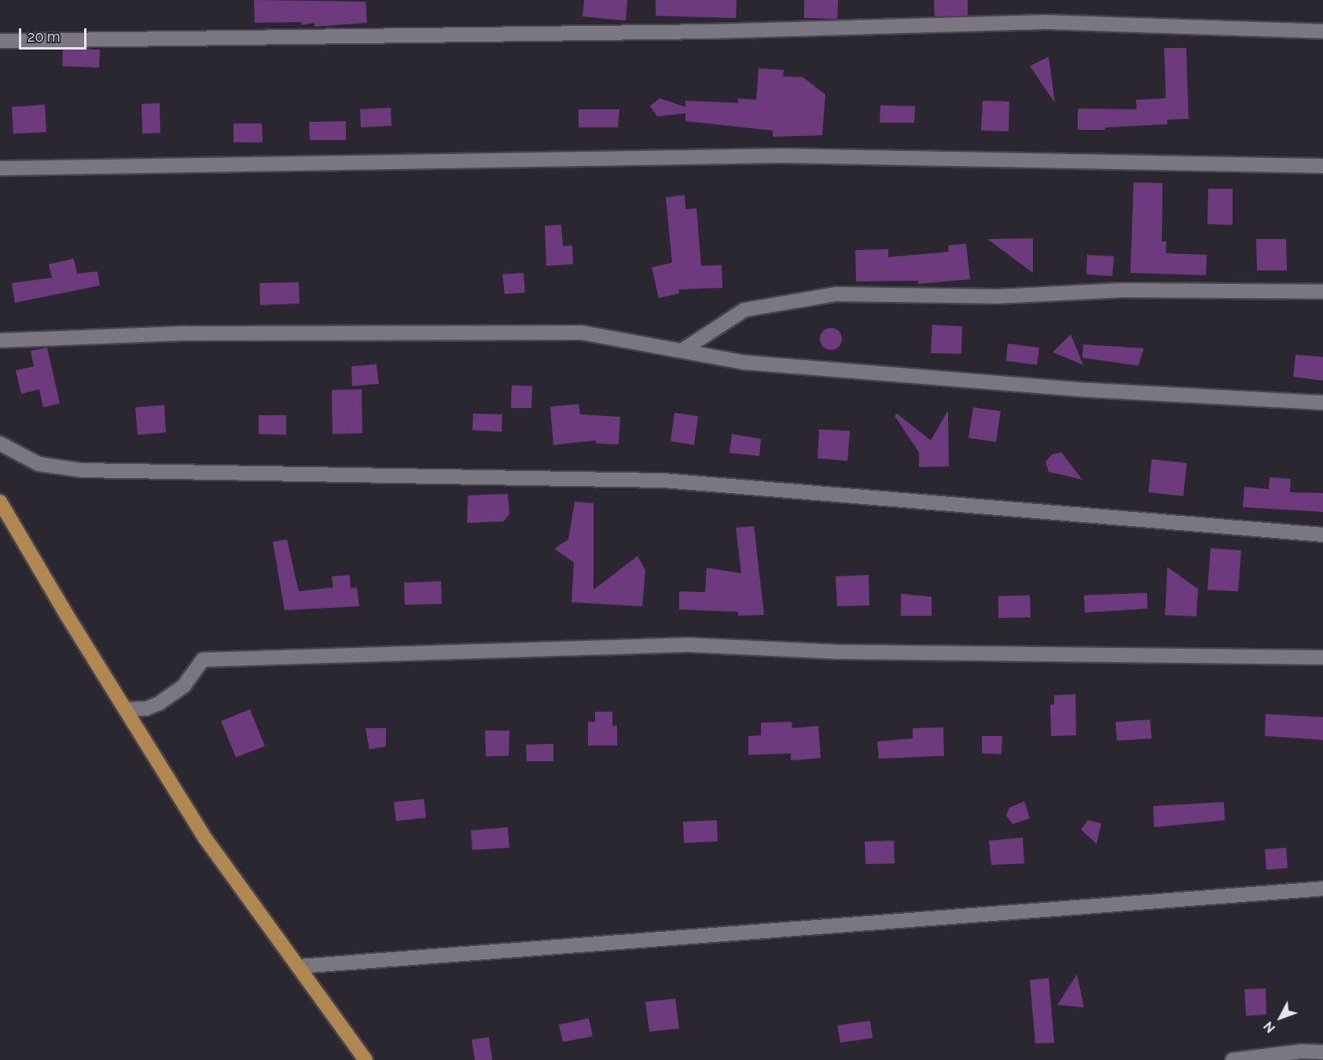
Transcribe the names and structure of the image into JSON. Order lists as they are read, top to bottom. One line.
{"scale_bar":"20 m","north":"bottom left"}
